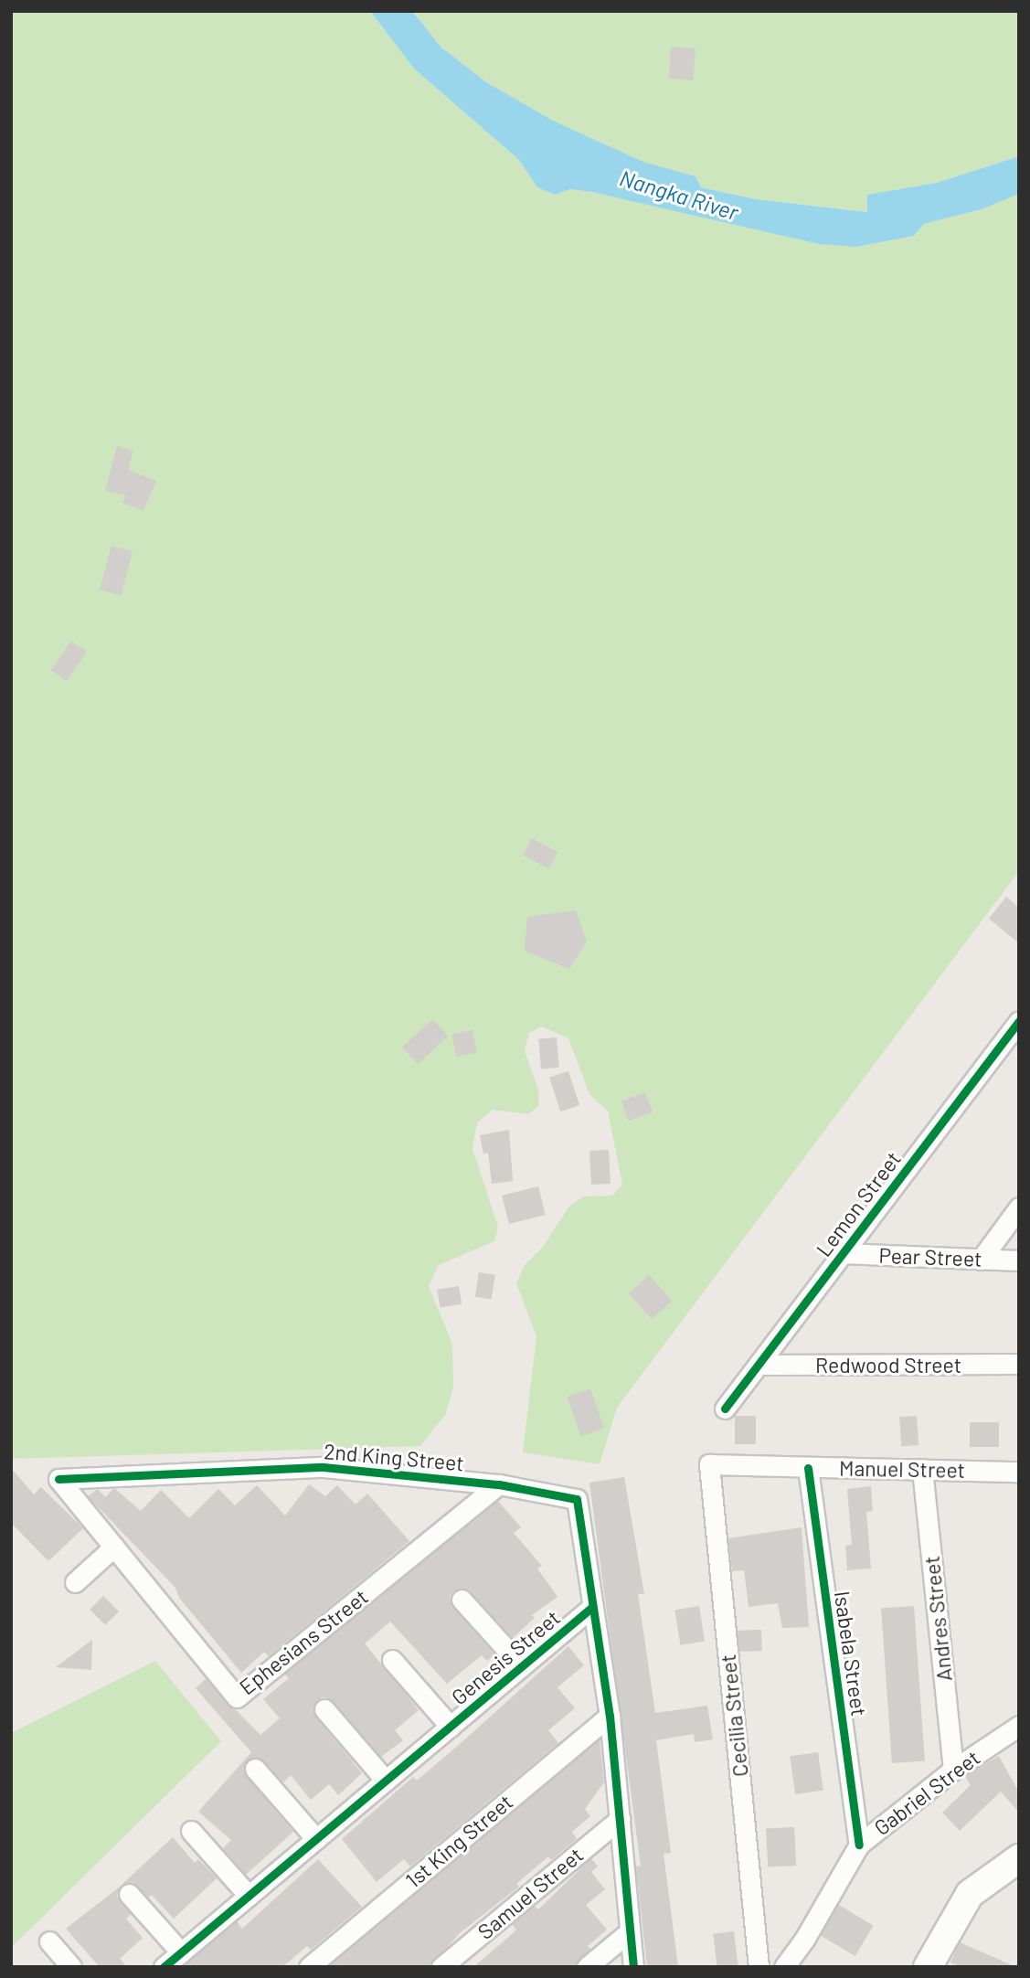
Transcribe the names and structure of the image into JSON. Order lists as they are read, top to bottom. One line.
{"streets":{"street":["Lemon Street","Pear Street","Redwood Street","2nd King Street","Manuel Street","Andres Street","Ephesians Street","Isabela Street","Genesis Street","Cecilia Street","Gabriel Street","1st King Street","Samuel Street"]},"crossings":[["Lemon Street","Pear Street"],["Lemon Street","Redwood Street"],["2nd King Street","Ephesians Street"],["2nd King Street","Genesis Street"],["Manuel Street","Andres Street"],["Manuel Street","Isabela Street"],["Manuel Street","Cecilia Street"],["Andres Street","Gabriel Street"],["Isabela Street","Gabriel Street"],["Genesis Street","1st King Street"],["Genesis Street","Samuel Street"]],"water":["Nangka River"]}
